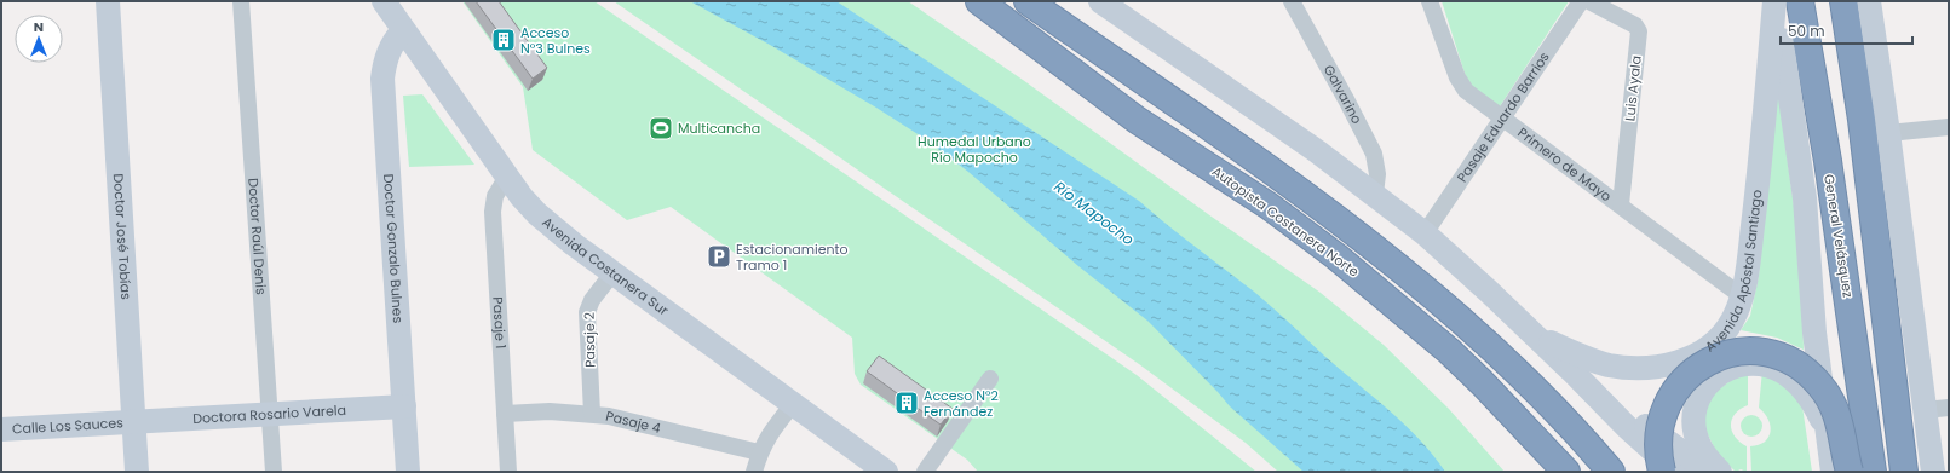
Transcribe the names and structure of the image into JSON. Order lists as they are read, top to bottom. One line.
{"streets":{"highway":["Autopista Costanera Norte","General Velásquez"],"street":["Luis Ayala","Galvarino","Pasaje Eduardo Barrios","Primero de Mayo","Doctor José Tobías","Doctor Raúl Denis","Doctor Gonzalo Bulnes","Avenida Costanera Sur","Avenida Apóstol Santiago","Pasaje 1","Pasaje 2","Doctora Rosario Varela","Pasaje 4","Calle Los Sauces"]},"crossings":[["Luis Ayala","Primero de Mayo"],["Pasaje Eduardo Barrios","Primero de Mayo"],["Primero de Mayo","Avenida Apóstol Santiago"],["Doctor José Tobías","Doctora Rosario Varela"],["Doctor José Tobías","Calle Los Sauces"],["Doctor Raúl Denis","Doctora Rosario Varela"],["Doctor Gonzalo Bulnes","Avenida Costanera Sur"],["Doctor Gonzalo Bulnes","Doctora Rosario Varela"],["Avenida Costanera Sur","Pasaje 1"],["Avenida Costanera Sur","Pasaje 2"],["Pasaje 1","Pasaje 4"],["Pasaje 2","Pasaje 4"],["Doctora Rosario Varela","Calle Los Sauces"]],"water":["Río Mapocho"],"parks":["Humedal Urbano Río Mapocho"],"places":{"building":["Acceso N°3 Bulnes","Acceso N°2 Fernández"],"sports":["Multicancha"],"parking":["Estacionamiento Tramo 1"]},"scale_bar":"50 m","north":"top"}
